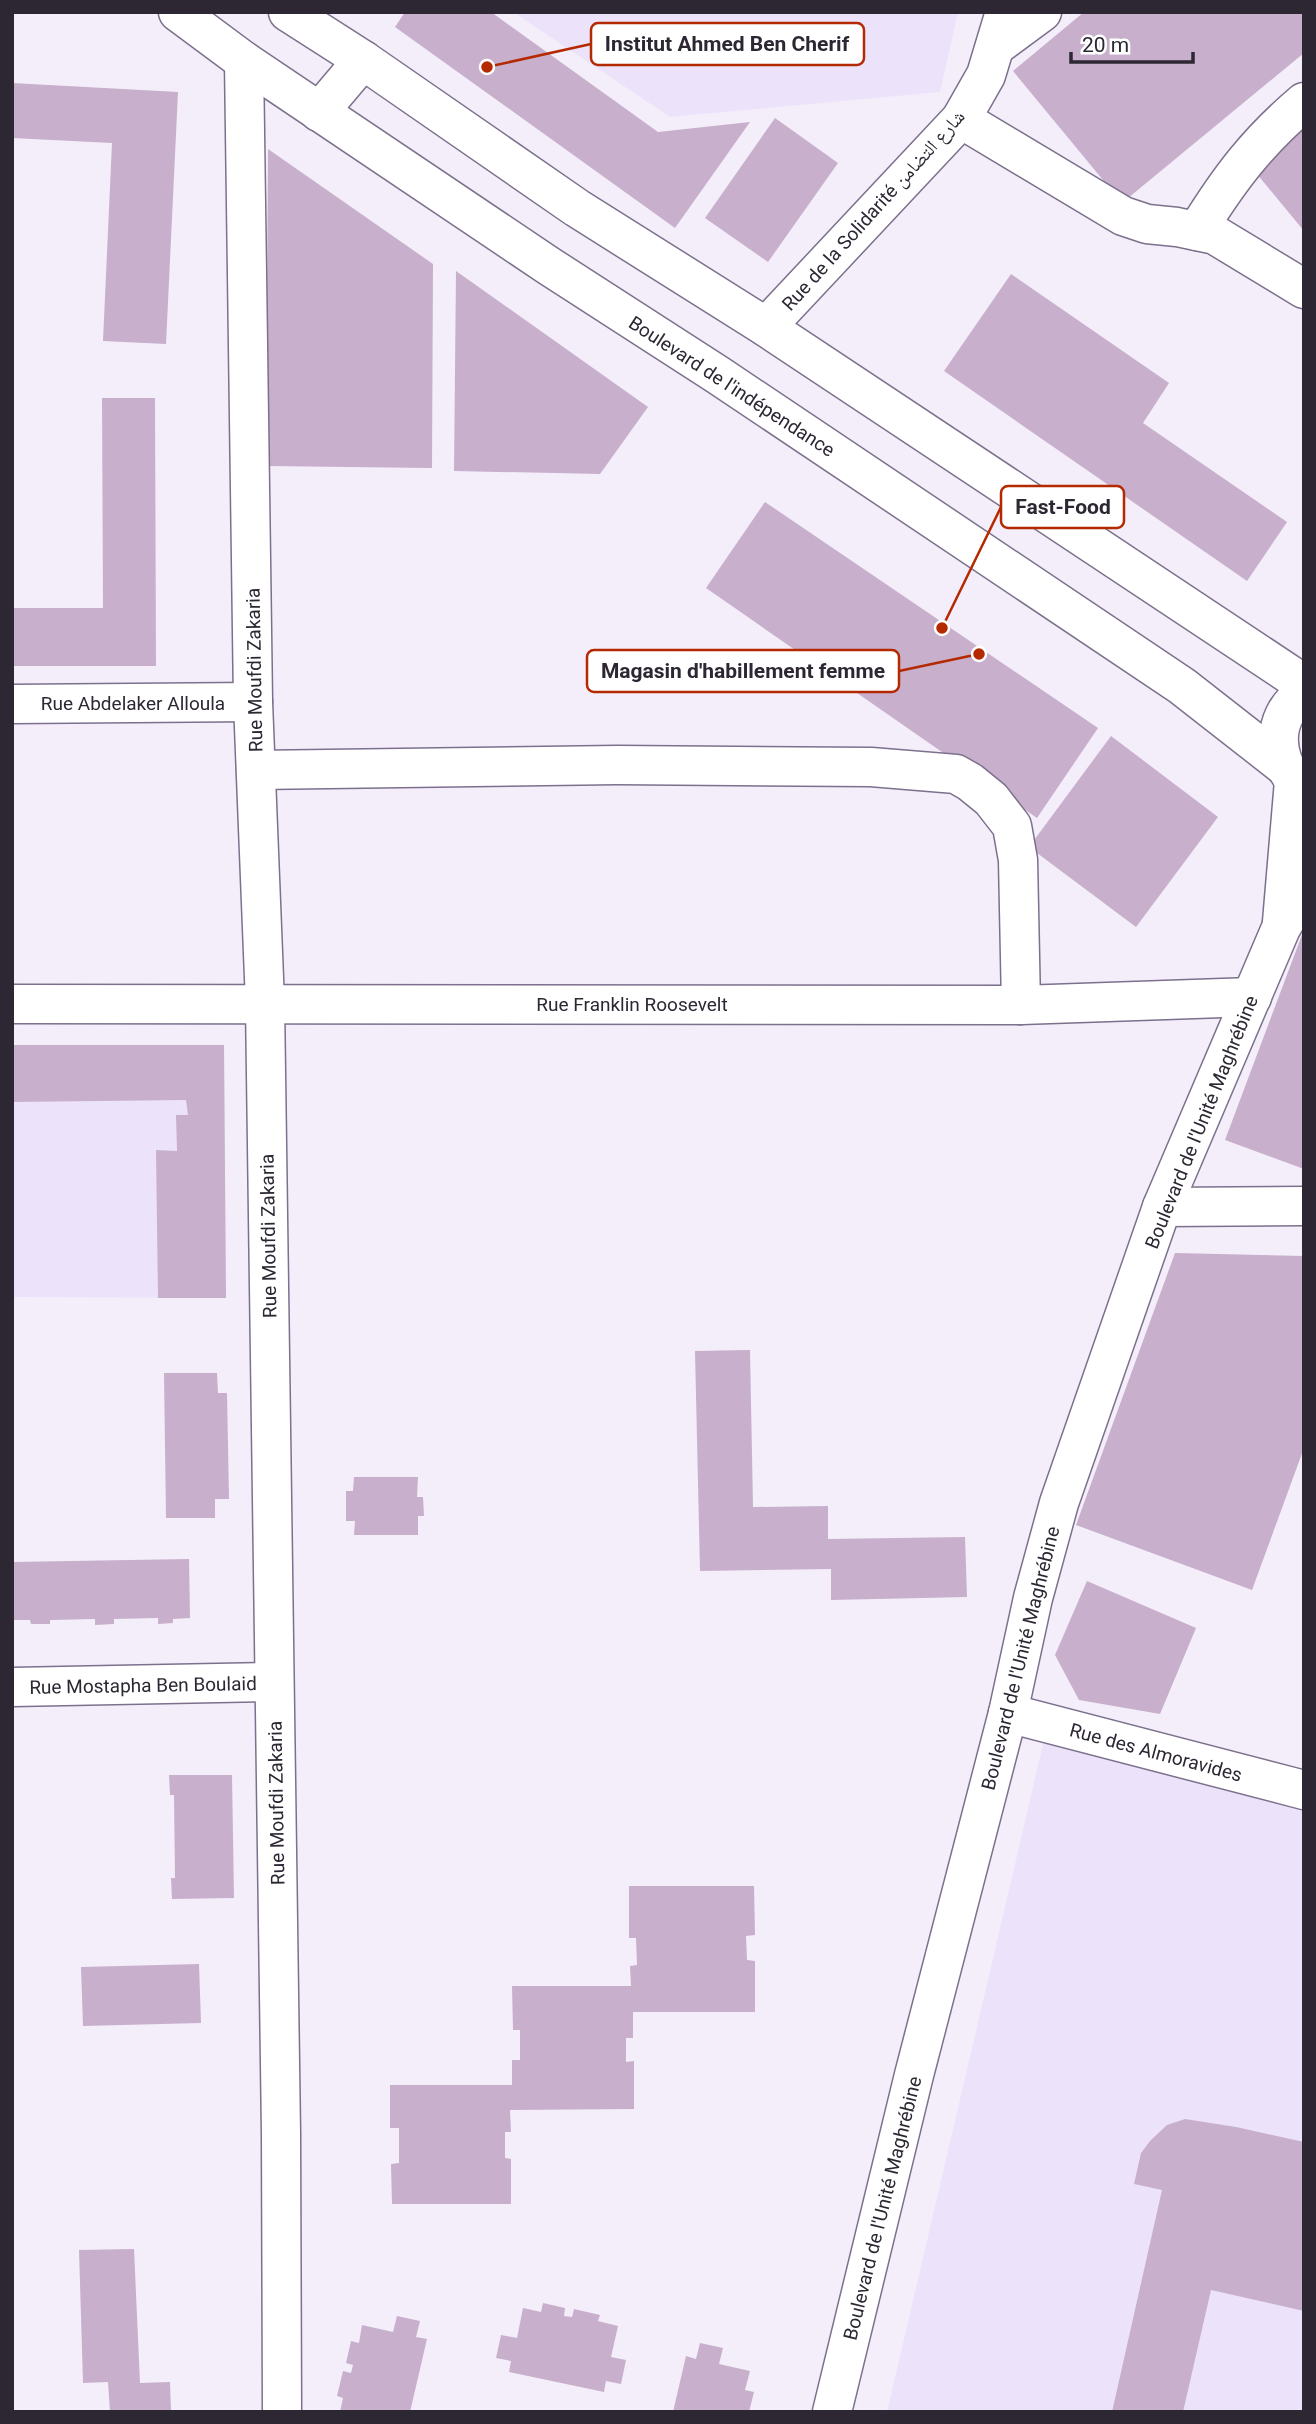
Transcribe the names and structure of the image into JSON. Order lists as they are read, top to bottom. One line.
{"streets":{"street":["Rue de la Solidarité شارع التضامن","Boulevard de l'indépendance","Rue Moufdi Zakaria","Rue Abdelaker Alloula","Rue Franklin Roosevelt","Boulevard de l'Unité Maghrébine","Rue Mostapha Ben Boulaid","Rue des Almoravides"]},"crossings":[["Boulevard de l'indépendance","Rue Moufdi Zakaria"],["Boulevard de l'indépendance","Boulevard de l'Unité Maghrébine"],["Rue Moufdi Zakaria","Rue Abdelaker Alloula"],["Rue Moufdi Zakaria","Rue Franklin Roosevelt"],["Rue Moufdi Zakaria","Rue Mostapha Ben Boulaid"],["Rue Franklin Roosevelt","Boulevard de l'Unité Maghrébine"],["Boulevard de l'Unité Maghrébine","Rue des Almoravides"]],"places":["Institut Ahmed Ben Cherif","Fast-Food","Magasin d'habillement femme"],"scale_bar":"20 m"}
